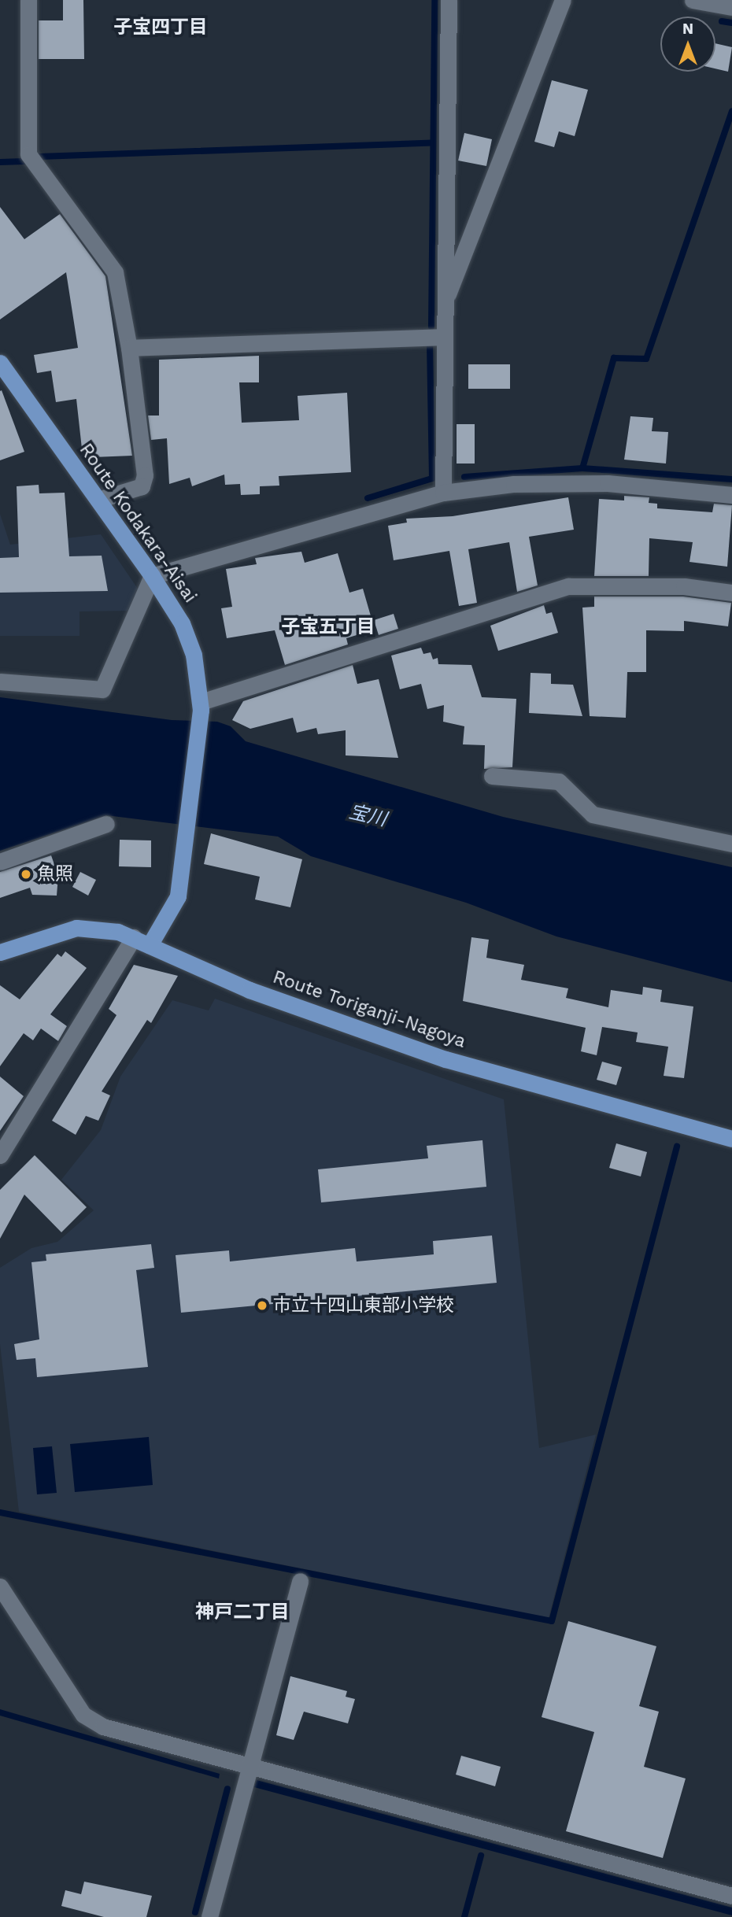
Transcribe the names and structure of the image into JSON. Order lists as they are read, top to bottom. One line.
{"streets":{"main road":["Route Kodakara-Aisai","Route Toriganji-Nagoya"]},"crossings":[["Route Kodakara-Aisai","Route Toriganji-Nagoya"]],"districts":["子宝四丁目","子宝五丁目","神戸二丁目"],"water":["宝川"],"places":["魚照","市立十四山東部小学校"],"north":"top"}
